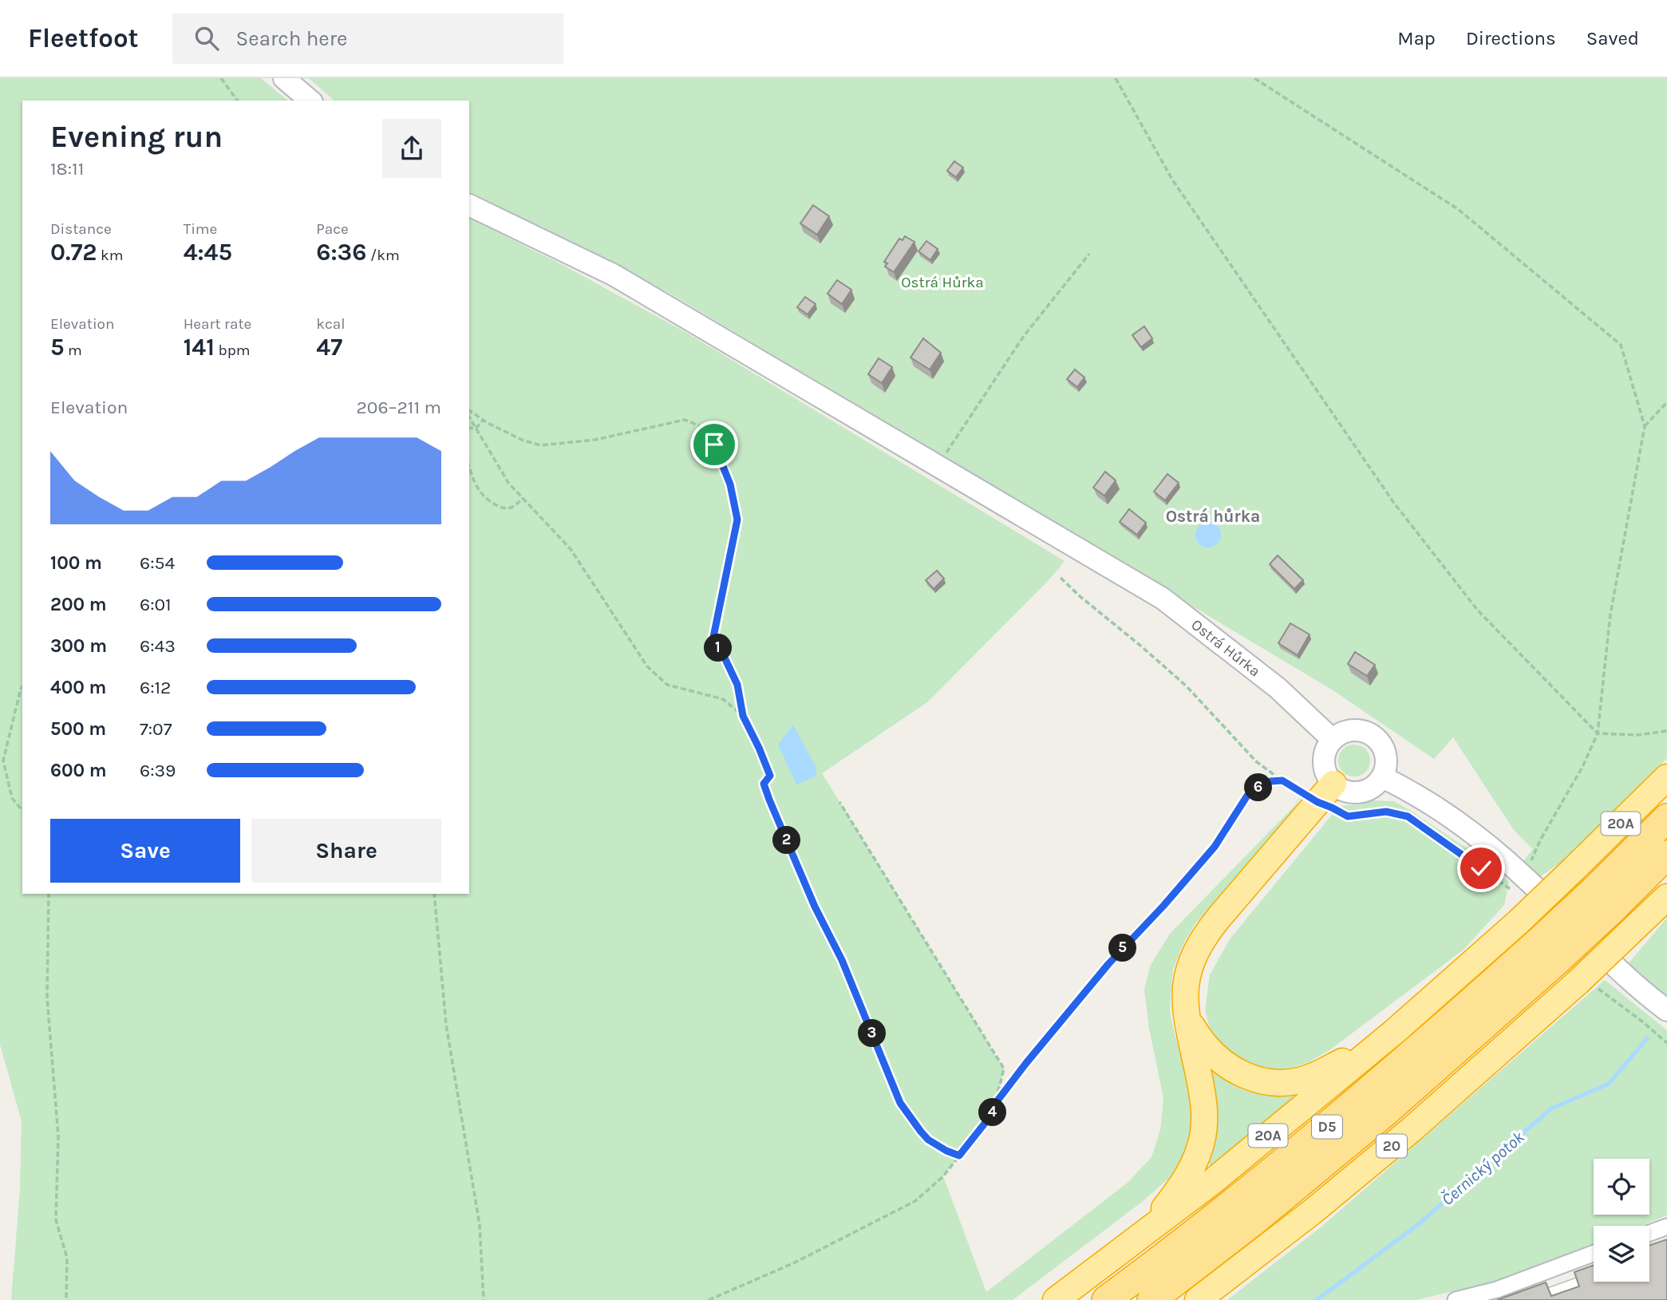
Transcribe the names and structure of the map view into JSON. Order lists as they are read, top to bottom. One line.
{"streets":{"highway":["20A","D5","20"],"main road":["Ostrá Hůrka"]},"districts":["Ostrá hůrka"],"water":["Černický potok"],"parks":["Ostrá Hůrka"],"page":{"header":"Fleetfoot","search":"Search here","nav":["Map","Directions","Saved"],"heading":["Evening run","18:11"],"stats":[["Distance","0.72 km"],["Time","4:45"],["Pace","6:36 /km"],["Elevation","5 m"],["Heart rate","141 bpm"],["kcal","47"]],"chart":["Elevation","206–211 m"],"list":[{"name":"100 m","note":"6:54"},{"name":"200 m","note":"6:01"},{"name":"300 m","note":"6:43"},{"name":"400 m","note":"6:12"},{"name":"500 m","note":"7:07"},{"name":"600 m","note":"6:39"}],"pins":["1","6","2","5","3","4"],"buttons":["Save","Share"]}}
